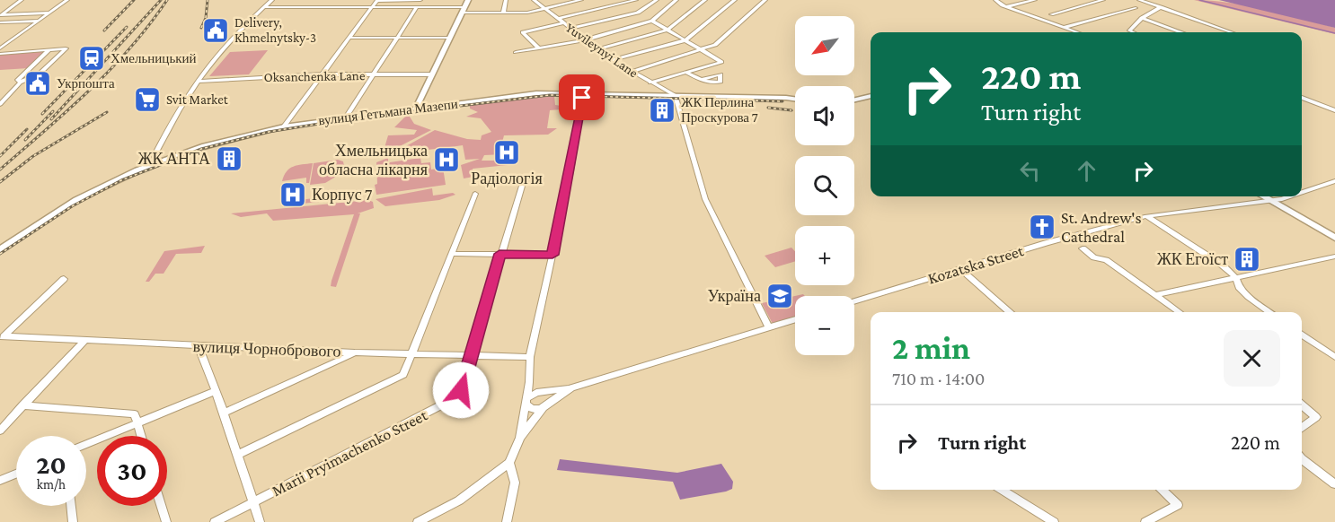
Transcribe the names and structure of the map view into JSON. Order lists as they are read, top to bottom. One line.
{"streets":{"main road":["вулиця Гетьмана Мазепи"],"street":["Yuvileynyi Lane","Oksanchenka Lane","Kozatska Street","вулиця Чорнобрового","Marii Pryimachenko Street"]},"crossings":[["Yuvileynyi Lane","вулиця Гетьмана Мазепи"],["вулиця Чорнобрового","Marii Pryimachenko Street"]],"places":{"public building":["Delivery, Khmelnytsky-3","Укрпошта"],"station":["Хмельницький"],"supermarket":["Svit Market"],"building":["ЖК Перлина Проскурова 7","ЖК АНТА","ЖК Егоїст"],"hospital":["Радіологія","Хмельницька обласна лікарня","Корпус 7"],"church":["St. Andrew's Cathedral"],"school or university":["Україна"]},"north":"bottom left","page":{"map_buttons":["+","−"],"turn":["220 m","Turn right"],"heading":["2 min","710 m · 14:00"],"list":[{"name":"Turn right","value":"220 m"}],"speed":"20 km/h","limit":"30"}}
